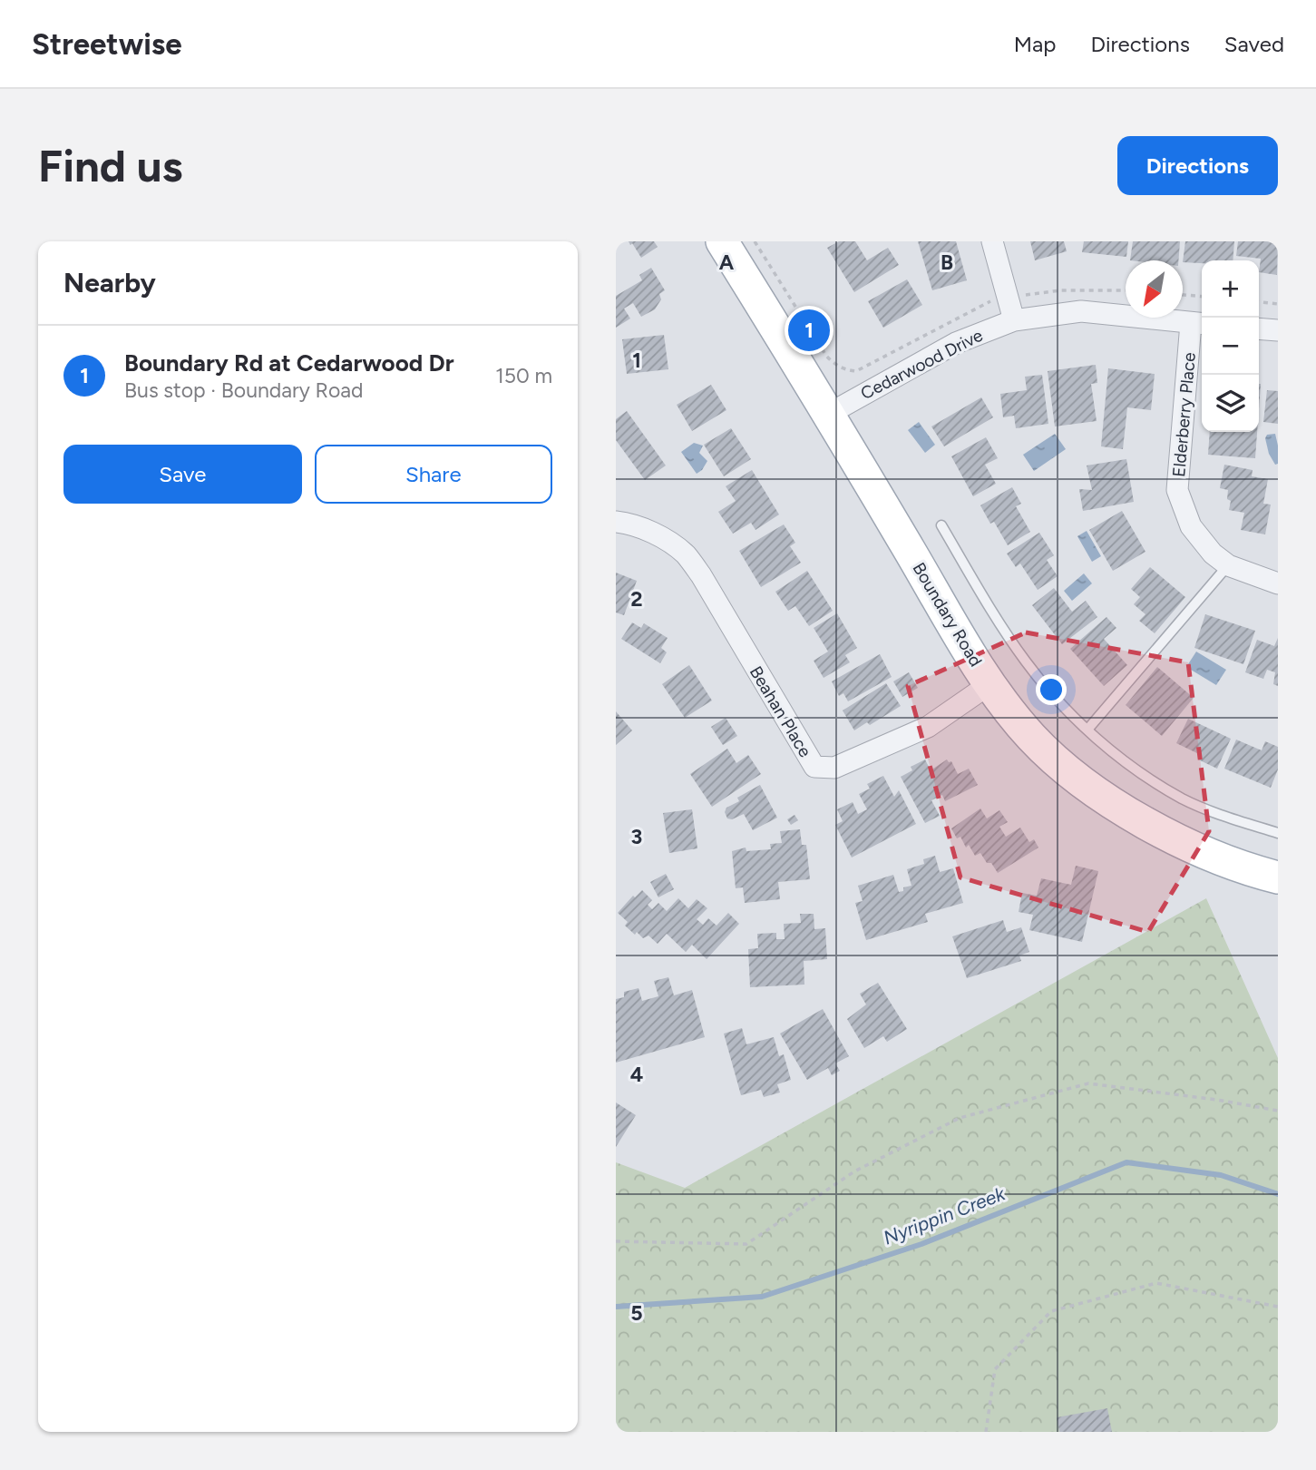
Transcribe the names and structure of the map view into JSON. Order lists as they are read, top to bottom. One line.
{"streets":{"main road":["Boundary Road"],"street":["Cedarwood Drive","Elderberry Place","Beahan Place"]},"crossings":[["Cedarwood Drive","Elderberry Place"],["Cedarwood Drive","Boundary Road"],["Boundary Road","Beahan Place"]],"water":["Nyrippin Creek"],"north":"bottom left","page":{"header":"Streetwise","nav":["Map","Directions","Saved"],"buttons":["Directions",["Save","Share"]],"title":"Find us","heading":"Nearby","map_buttons":["+","−"],"pins":"1","list":[{"mark":"1","name":"Boundary Rd at Cedarwood Dr","note":"Bus stop · Boundary Road","value":"150 m"}]},"grid":{"columns":["A","B"],"rows":["1","2","3","4","5"]}}
